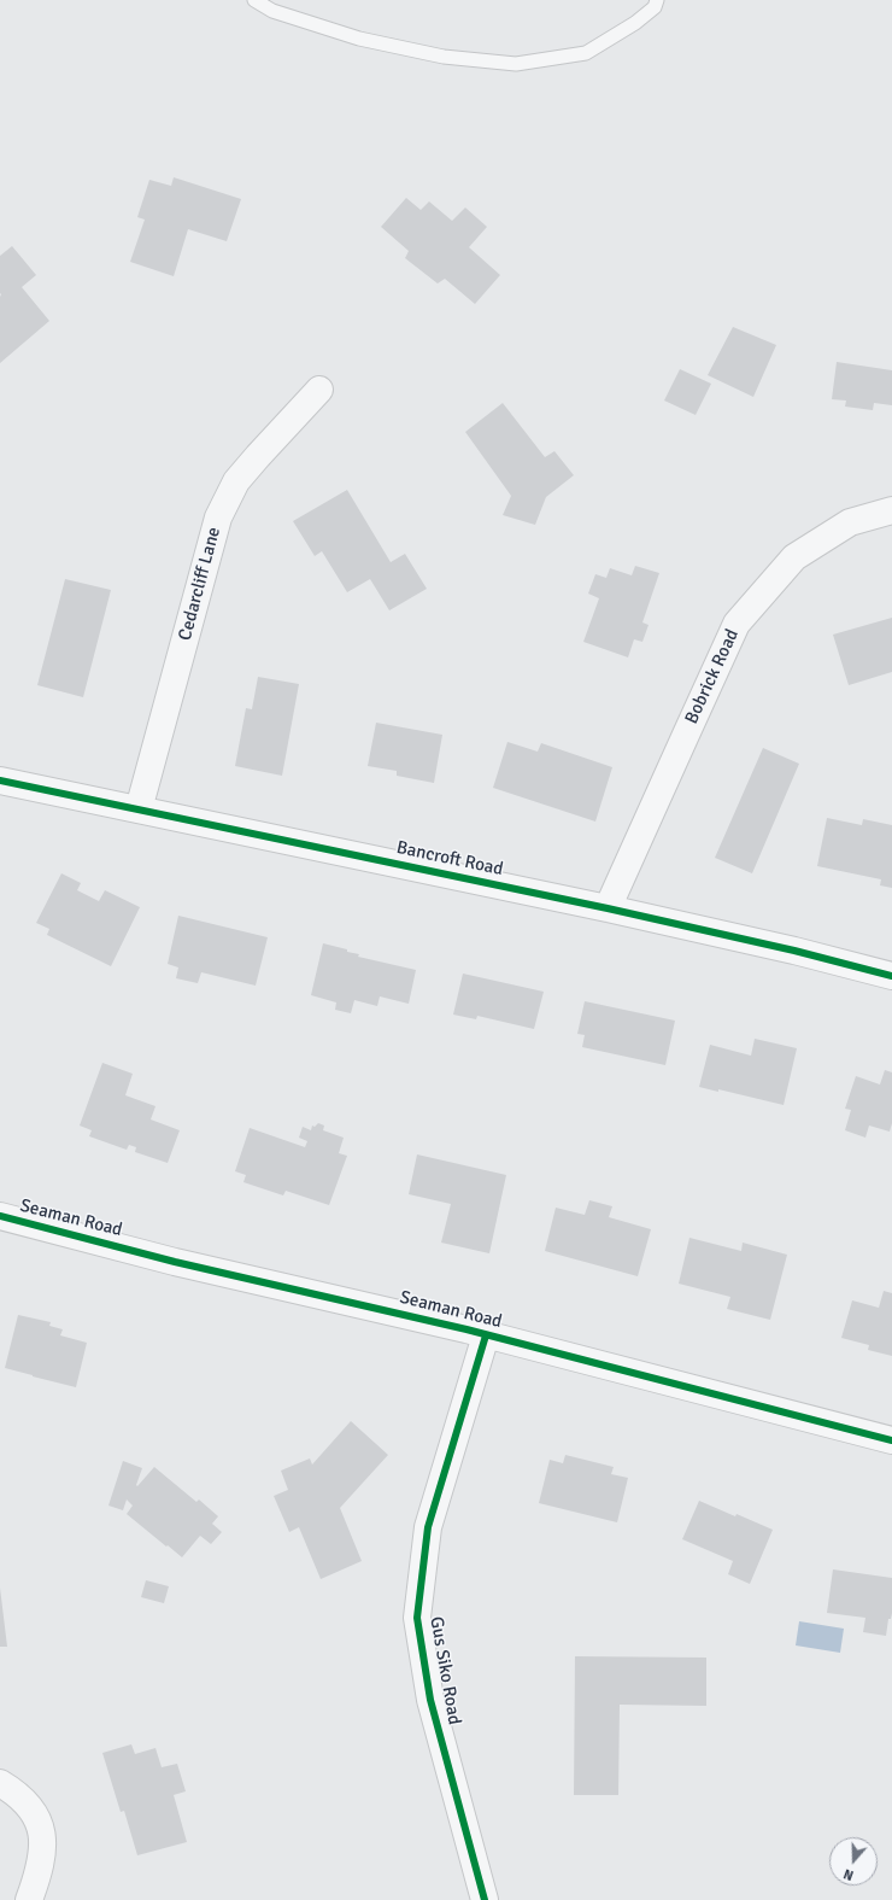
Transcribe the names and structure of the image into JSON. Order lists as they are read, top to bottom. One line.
{"streets":{"street":["Cedarcliff Lane","Bobrick Road","Bancroft Road","Seaman Road","Gus Siko Road"]},"crossings":[["Cedarcliff Lane","Bancroft Road"],["Bobrick Road","Bancroft Road"],["Seaman Road","Gus Siko Road"]],"north":"bottom"}
